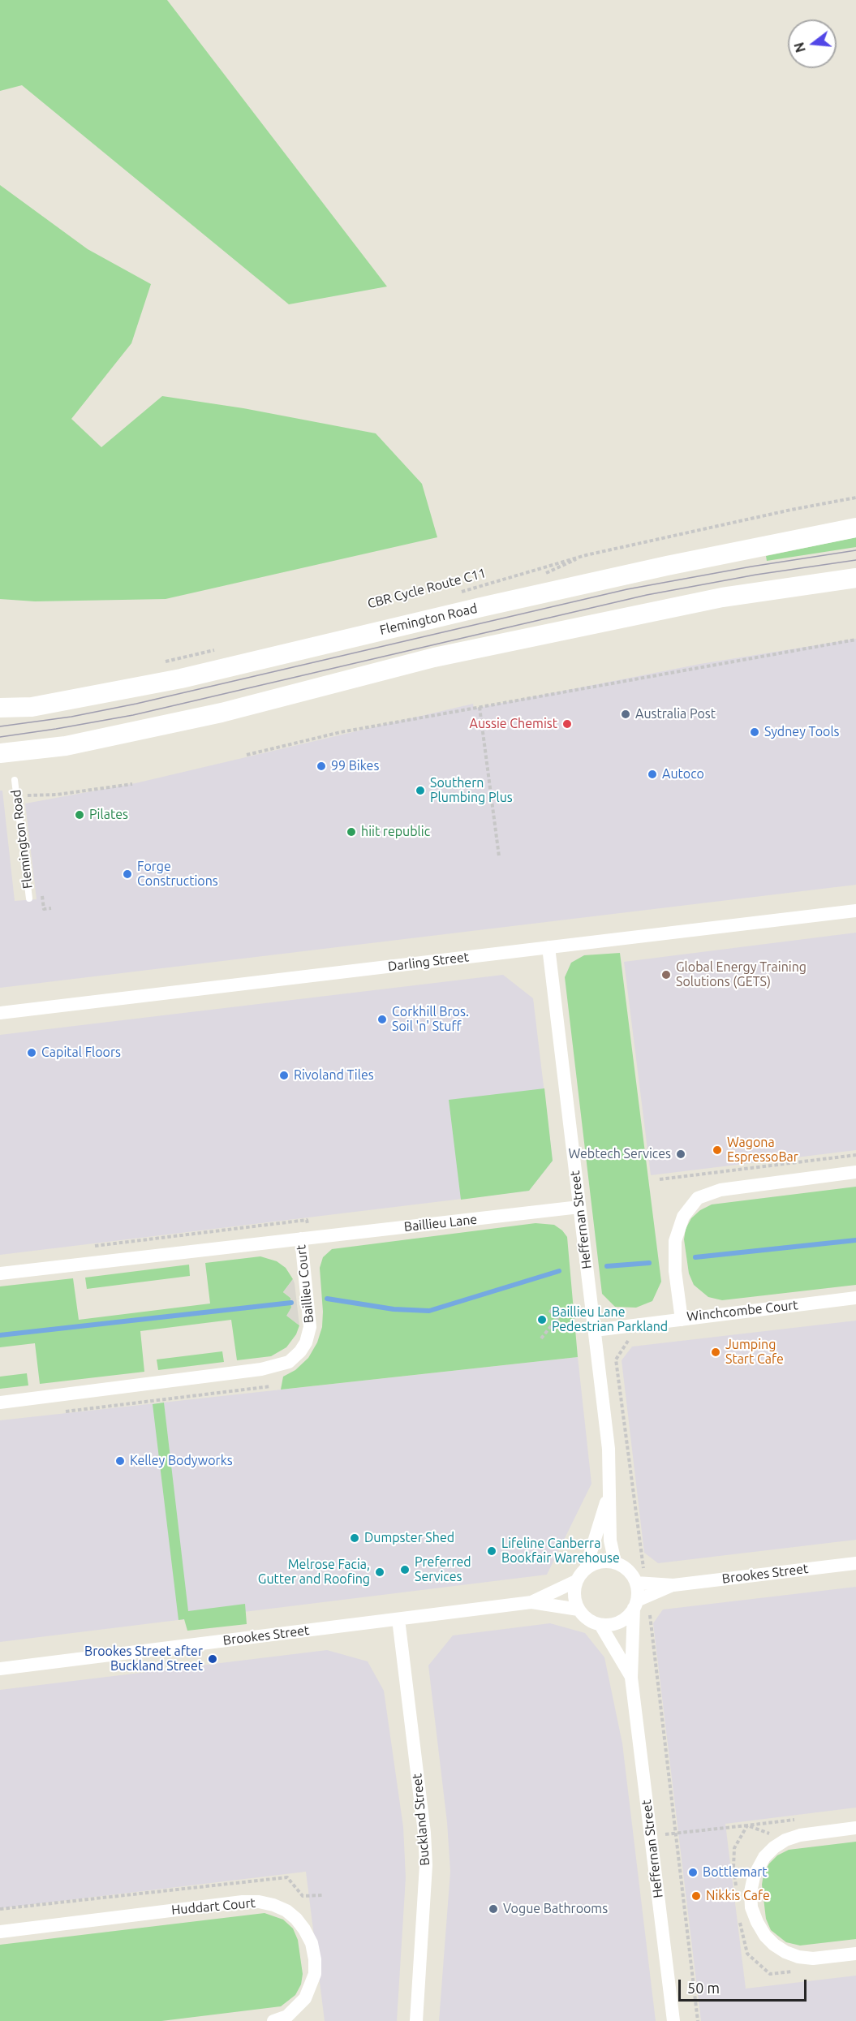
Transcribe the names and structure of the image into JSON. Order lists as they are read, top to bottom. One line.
{"streets":{"main road":["Flemington Road"],"street":["Darling Street","Heffernan Street","Baillieu Lane","Baillieu Court","Winchcombe Court","Brookes Street","Buckland Street","Huddart Court"],"path":["CBR Cycle Route C11"]},"crossings":[["Darling Street","Heffernan Street"],["Heffernan Street","Baillieu Lane"],["Heffernan Street","Brookes Street"],["Baillieu Lane","Baillieu Court"],["Brookes Street","Buckland Street"]],"places":["Australia Post","Aussie Chemist","Sydney Tools","99 Bikes","Autoco","Southern Plumbing Plus","Pilates","hiit republic","Forge Constructions","Global Energy Training Solutions (GETS)","Corkhill Bros. Soil 'n' Stuff","Capital Floors","Rivoland Tiles","Wagona EspressoBar","Webtech Services","Baillieu Lane Pedestrian Parkland","Jumping Start Cafe","Kelley Bodyworks","Dumpster Shed","Lifeline Canberra Bookfair Warehouse","Preferred Services","Melrose Facia, Gutter and Roofing","Brookes Street after Buckland Street","Bottlemart","Nikkis Cafe","Vogue Bathrooms"],"scale_bar":"50 m","north":"left"}
